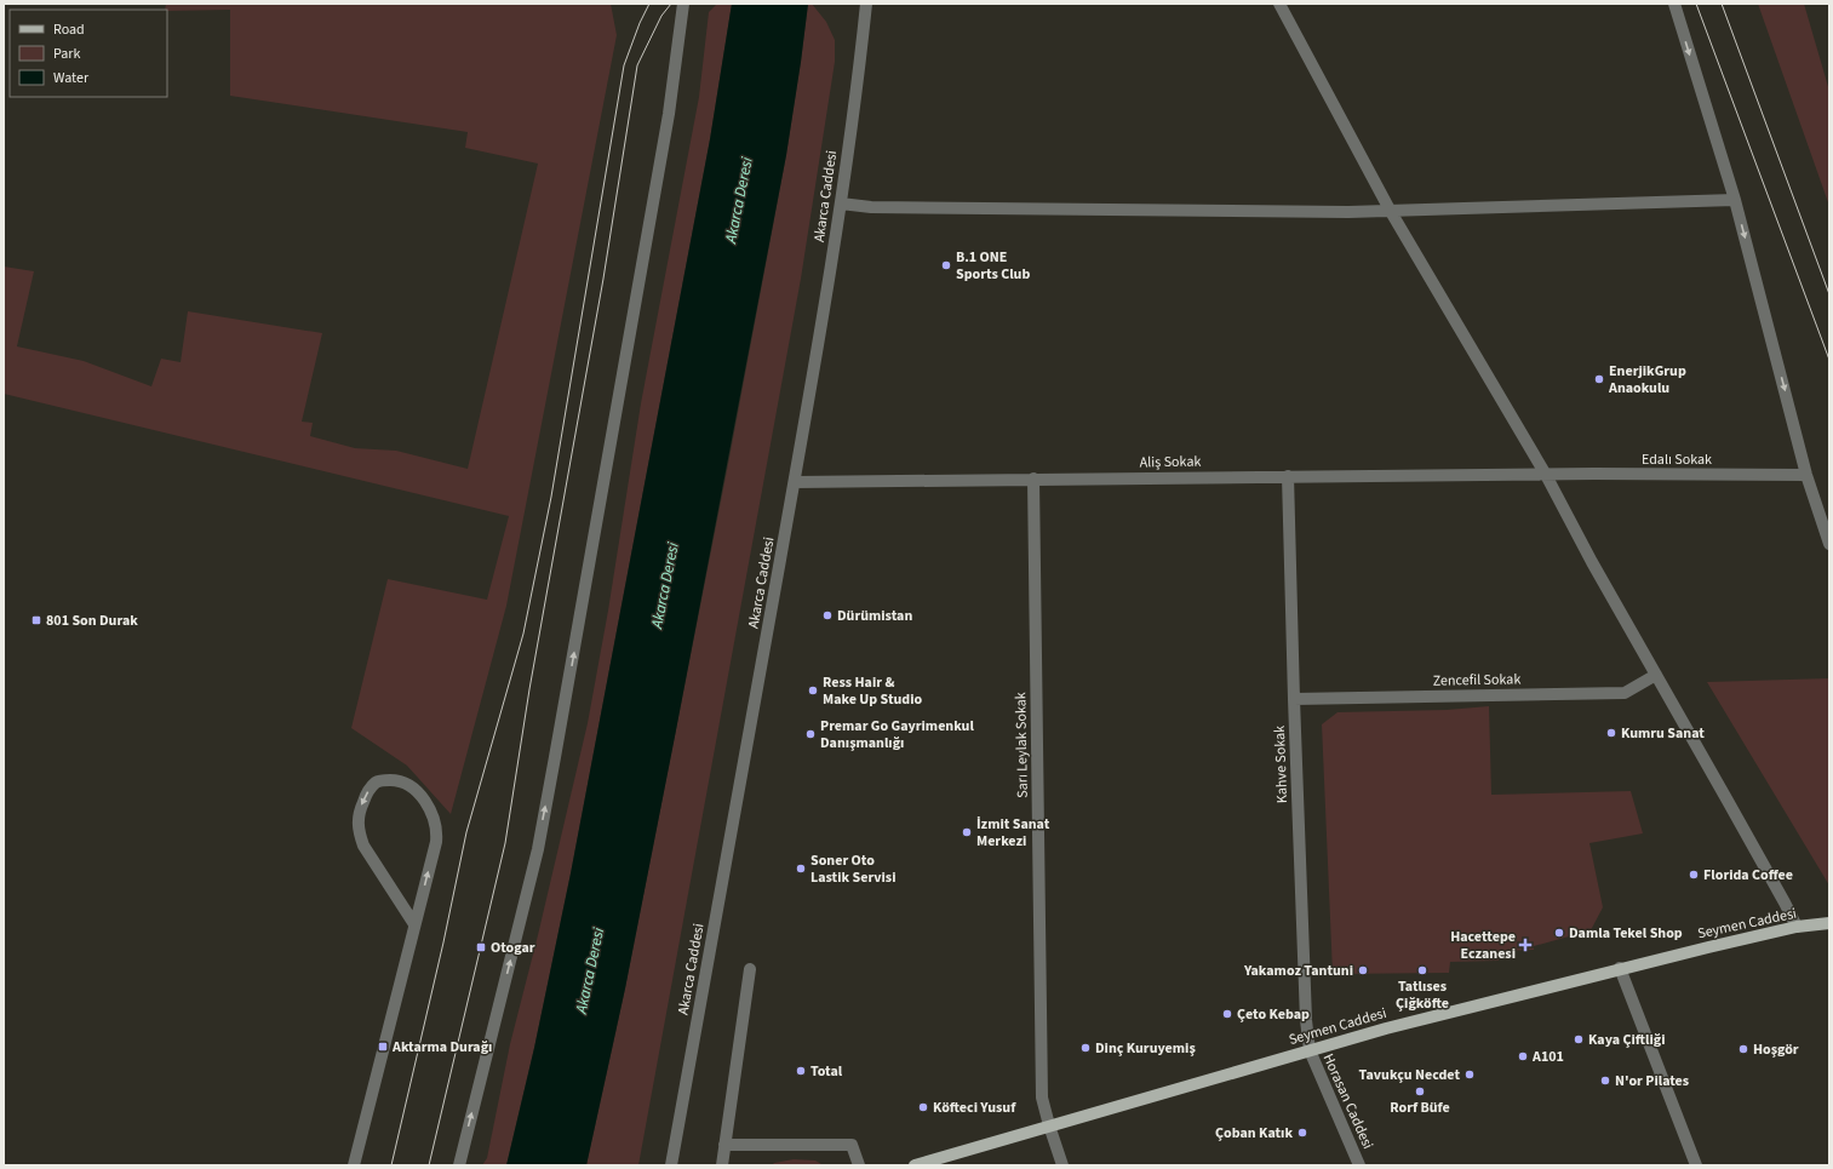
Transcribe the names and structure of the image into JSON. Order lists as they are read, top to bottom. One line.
{"streets":{"main road":["Seymen Caddesi"],"street":["Akarca Caddesi","Edalı Sokak","Aliş Sokak","Zencefil Sokak","Sarı Leylak Sokak","Kahve Sokak","Horasan Caddesi"]},"crossings":[["Akarca Caddesi","Aliş Sokak"],["Edalı Sokak","Aliş Sokak"],["Aliş Sokak","Sarı Leylak Sokak"],["Aliş Sokak","Kahve Sokak"],["Zencefil Sokak","Kahve Sokak"],["Sarı Leylak Sokak","Seymen Caddesi"],["Kahve Sokak","Seymen Caddesi"],["Kahve Sokak","Horasan Caddesi"],["Seymen Caddesi","Horasan Caddesi"]],"water":["Akarca Deresi"],"places":{"other":["B.1 ONE Sports Club","EnerjikGrup Anaokulu","Dürümistan","Ress Hair & Make Up Studio","Kumru Sanat","Premar Go Gayrimenkul Danışmanlığı","İzmit Sanat Merkezi","Soner Oto Lastik Servisi","Florida Coffee","Damla Tekel Shop","Yakamoz Tantuni","Tatlıses Çiğköfte","Çeto Kebap","Kaya Çiftliği","Dinç Kuruyemiş","Hoşgör","A101","Total","Tavukçu Necdet","N'or Pilates","Rorf Büfe","Köfteci Yusuf","Çoban Katık"],"transit":["801 Son Durak","Otogar","Aktarma Durağı"],"health":["Hacettepe Eczanesi"]},"legend":["Road","Park","Water"]}
